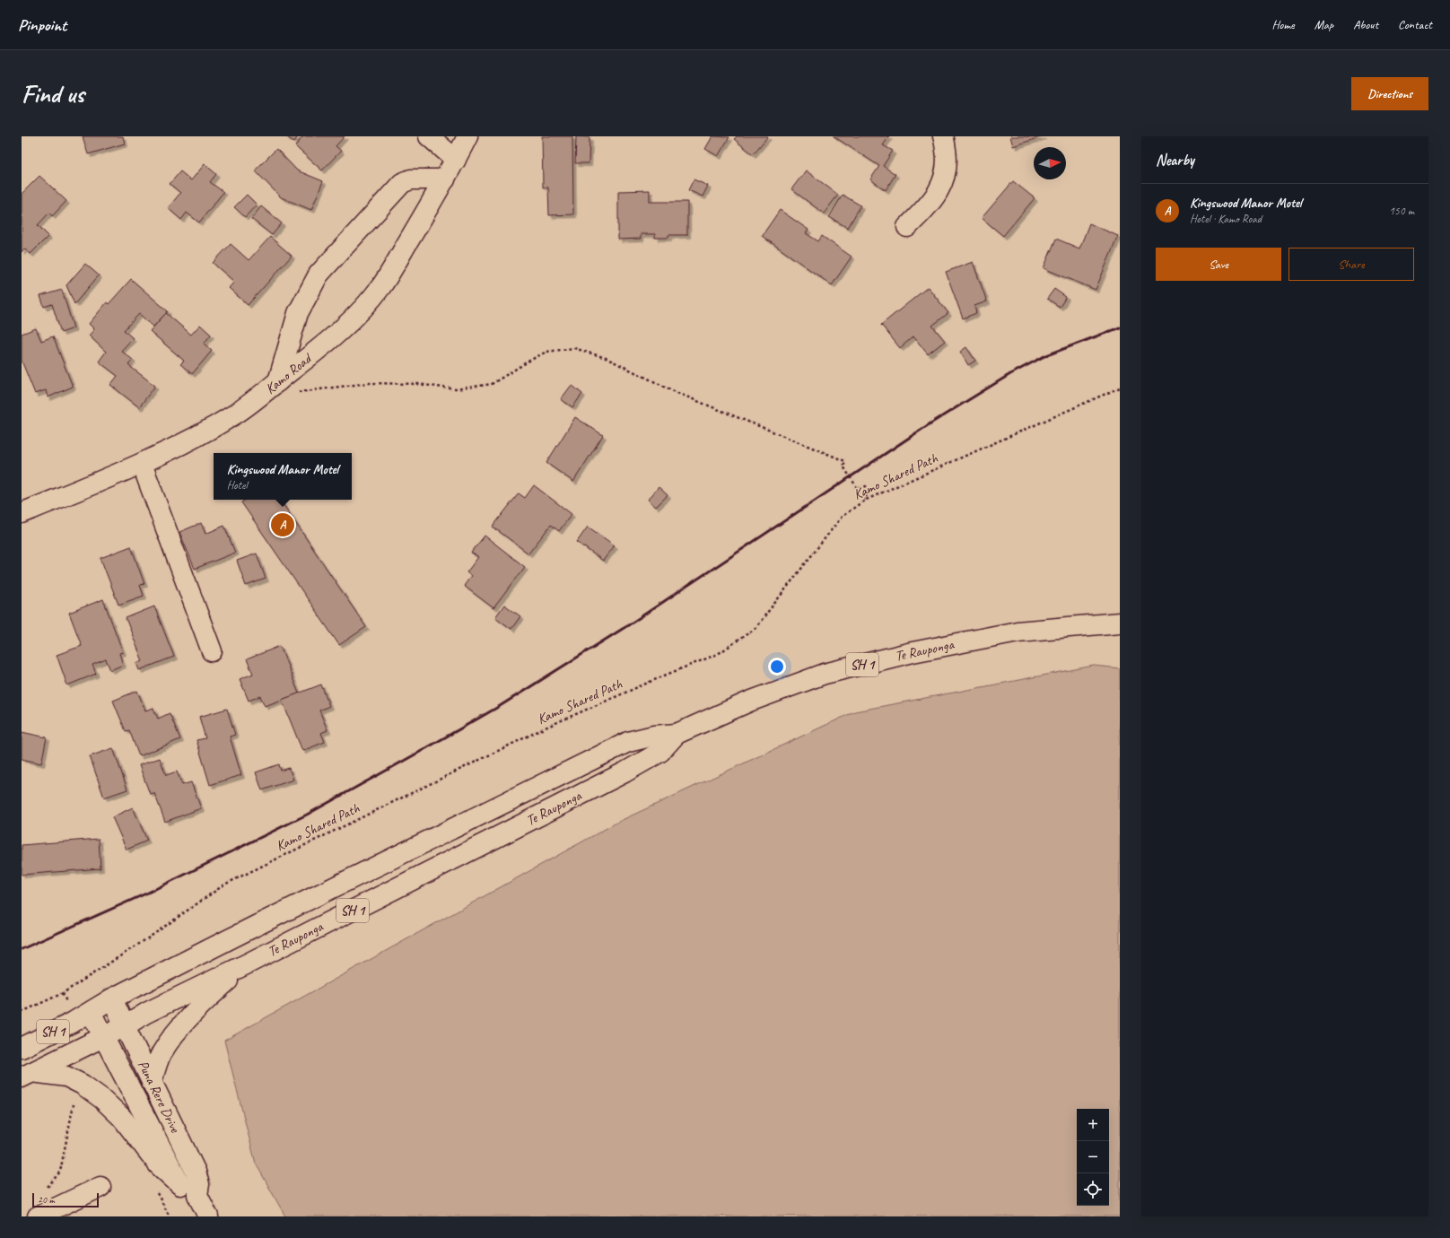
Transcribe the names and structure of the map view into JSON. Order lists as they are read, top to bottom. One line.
{"streets":{"main road":["Kamo Road","Te Rauponga","SH 1","Puna Rere Drive"],"path":["Kamo Shared Path"]},"crossings":[["Te Rauponga","Puna Rere Drive"]],"scale_bar":"20 m","north":"right","page":{"header":"Pinpoint","nav":["Home","Map","About","Contact"],"buttons":["Directions",["Save","Share"]],"title":"Find us","heading":"Nearby","list":[{"mark":"A","name":"Kingswood Manor Motel","note":"Hotel · Kamo Road","value":"150 m"}],"popup":["Kingswood Manor Motel","Hotel"],"pins":"A","map_buttons":["+","−"],"scale":"20 m"}}
